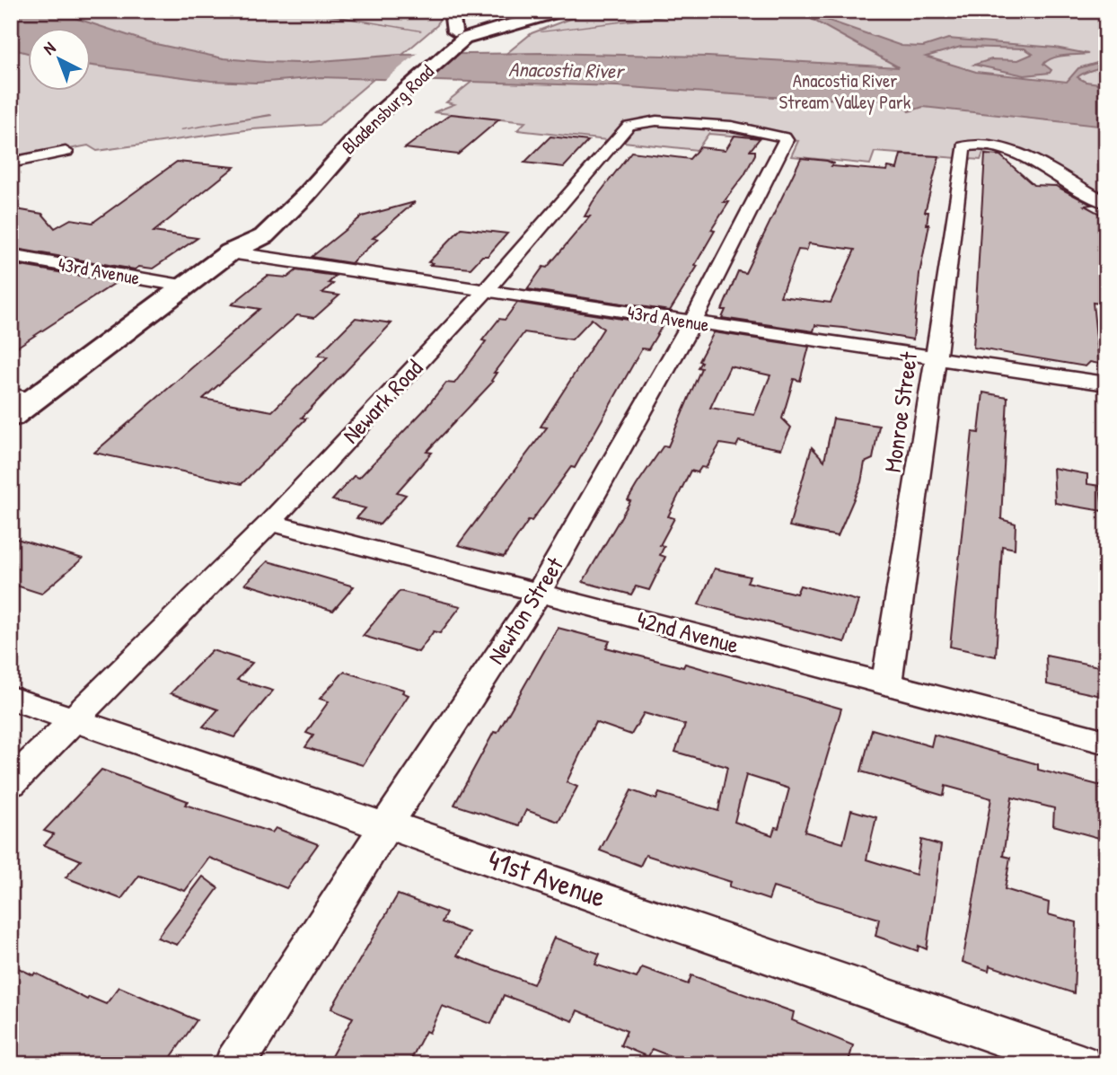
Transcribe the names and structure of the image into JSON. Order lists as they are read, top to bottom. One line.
{"streets":{"main road":["Bladensburg Road"],"street":["43rd Avenue","Newark Road","Monroe Street","Newton Street","42nd Avenue","41st Avenue"]},"crossings":[["Bladensburg Road","43rd Avenue"],["43rd Avenue","Newark Road"],["43rd Avenue","Monroe Street"],["43rd Avenue","Newton Street"],["Newark Road","Newton Street"],["Newark Road","42nd Avenue"],["Newark Road","41st Avenue"],["Monroe Street","42nd Avenue"],["Newton Street","42nd Avenue"],["Newton Street","41st Avenue"]],"water":["Anacostia River"],"parks":["Anacostia River Stream Valley Park"],"north":"top left"}
